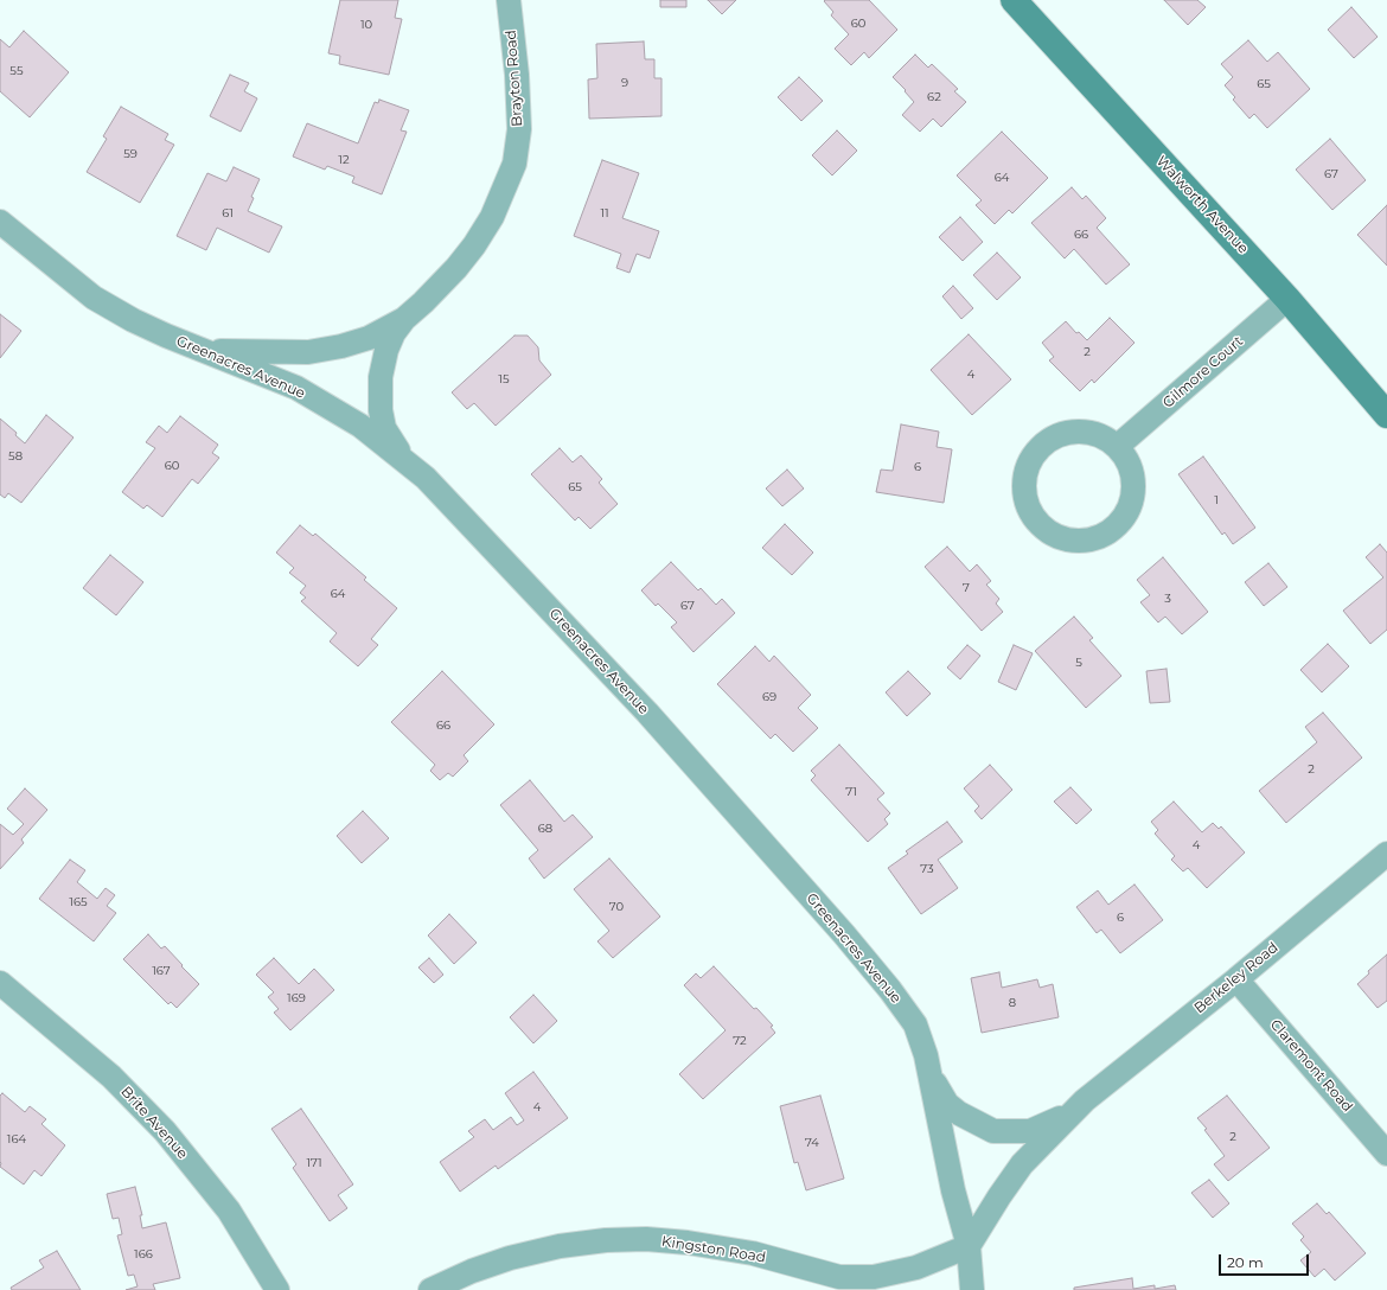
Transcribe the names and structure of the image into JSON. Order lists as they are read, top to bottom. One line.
{"streets":{"street":["Brayton Road","Walworth Avenue","Greenacres Avenue","Gilmore Court","Berkeley Road","Claremont Road","Brite Avenue","Kingston Road"]},"crossings":[["Brayton Road","Greenacres Avenue"],["Walworth Avenue","Gilmore Court"],["Greenacres Avenue","Berkeley Road"],["Greenacres Avenue","Kingston Road"],["Berkeley Road","Claremont Road"],["Berkeley Road","Kingston Road"]],"house_numbers":["60","10","55","9","65","62","59","12","67","64","61","11","66","2","4","15","58","60","6","65","1","7","64","3","67","5","69","66","2","71","68","4","73","165","70","6","167","169","8","72","4","2","164","74","171","166"],"scale_bar":"20 m"}
